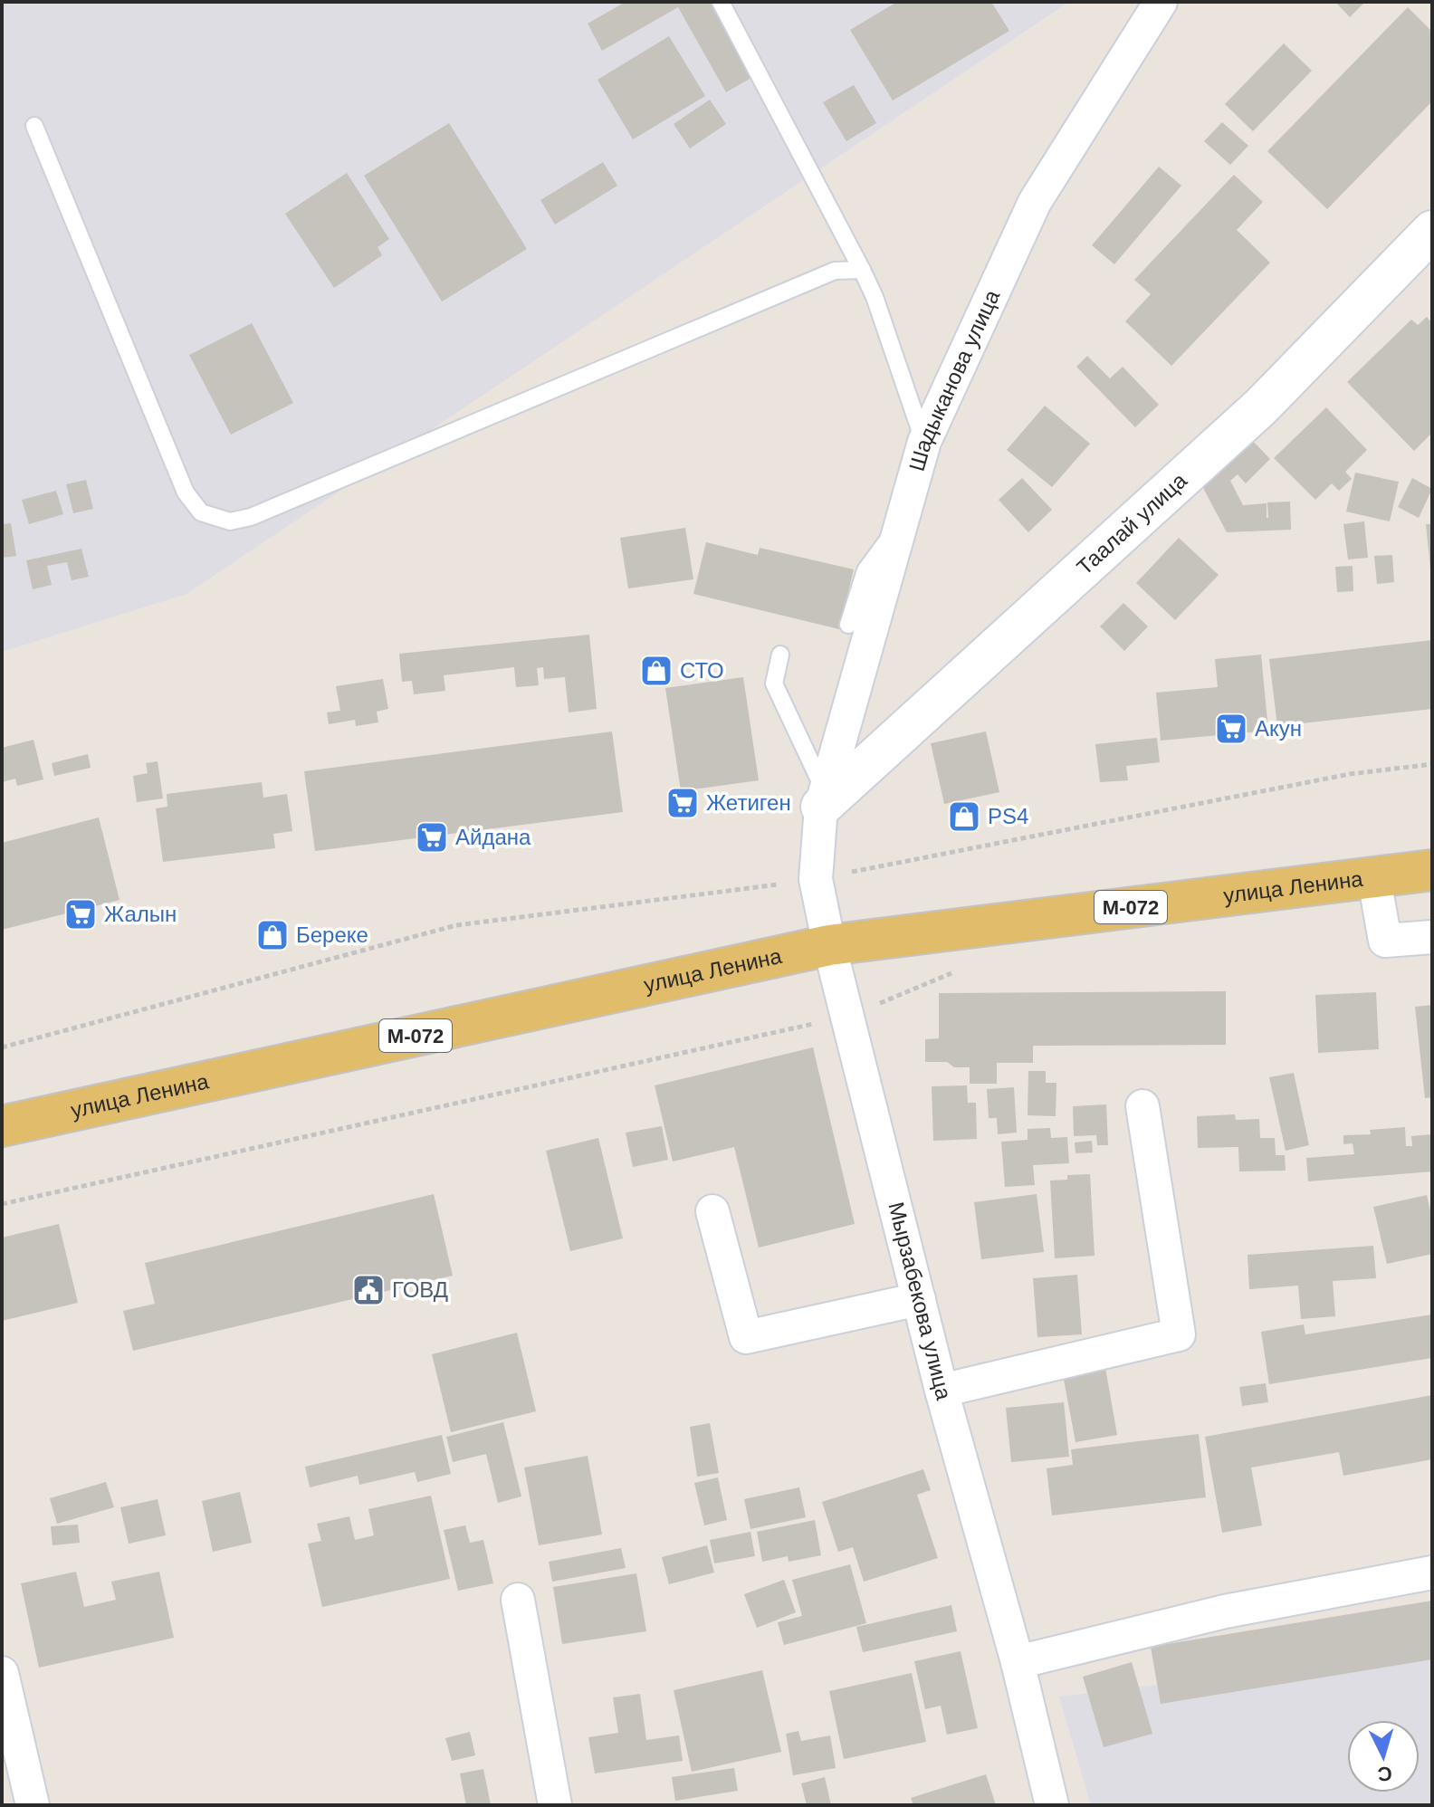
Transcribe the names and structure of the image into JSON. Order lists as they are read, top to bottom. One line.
{"streets":{"main road":["улица Ленина","М-072"],"street":["Шадыканова улица","Таалай улица","Мырзабекова улица"]},"crossings":[["Шадыканова улица","Таалай улица"],["Шадыканова улица","Мырзабекова улица"],["Таалай улица","Мырзабекова улица"],["улица Ленина","Мырзабекова улица"]],"places":{"shop":["СТО","PS4","Береке"],"supermarket":["Акун","Жетиген","Айдана","Жалын"],"public building":["ГОВД"]},"north":"bottom"}
